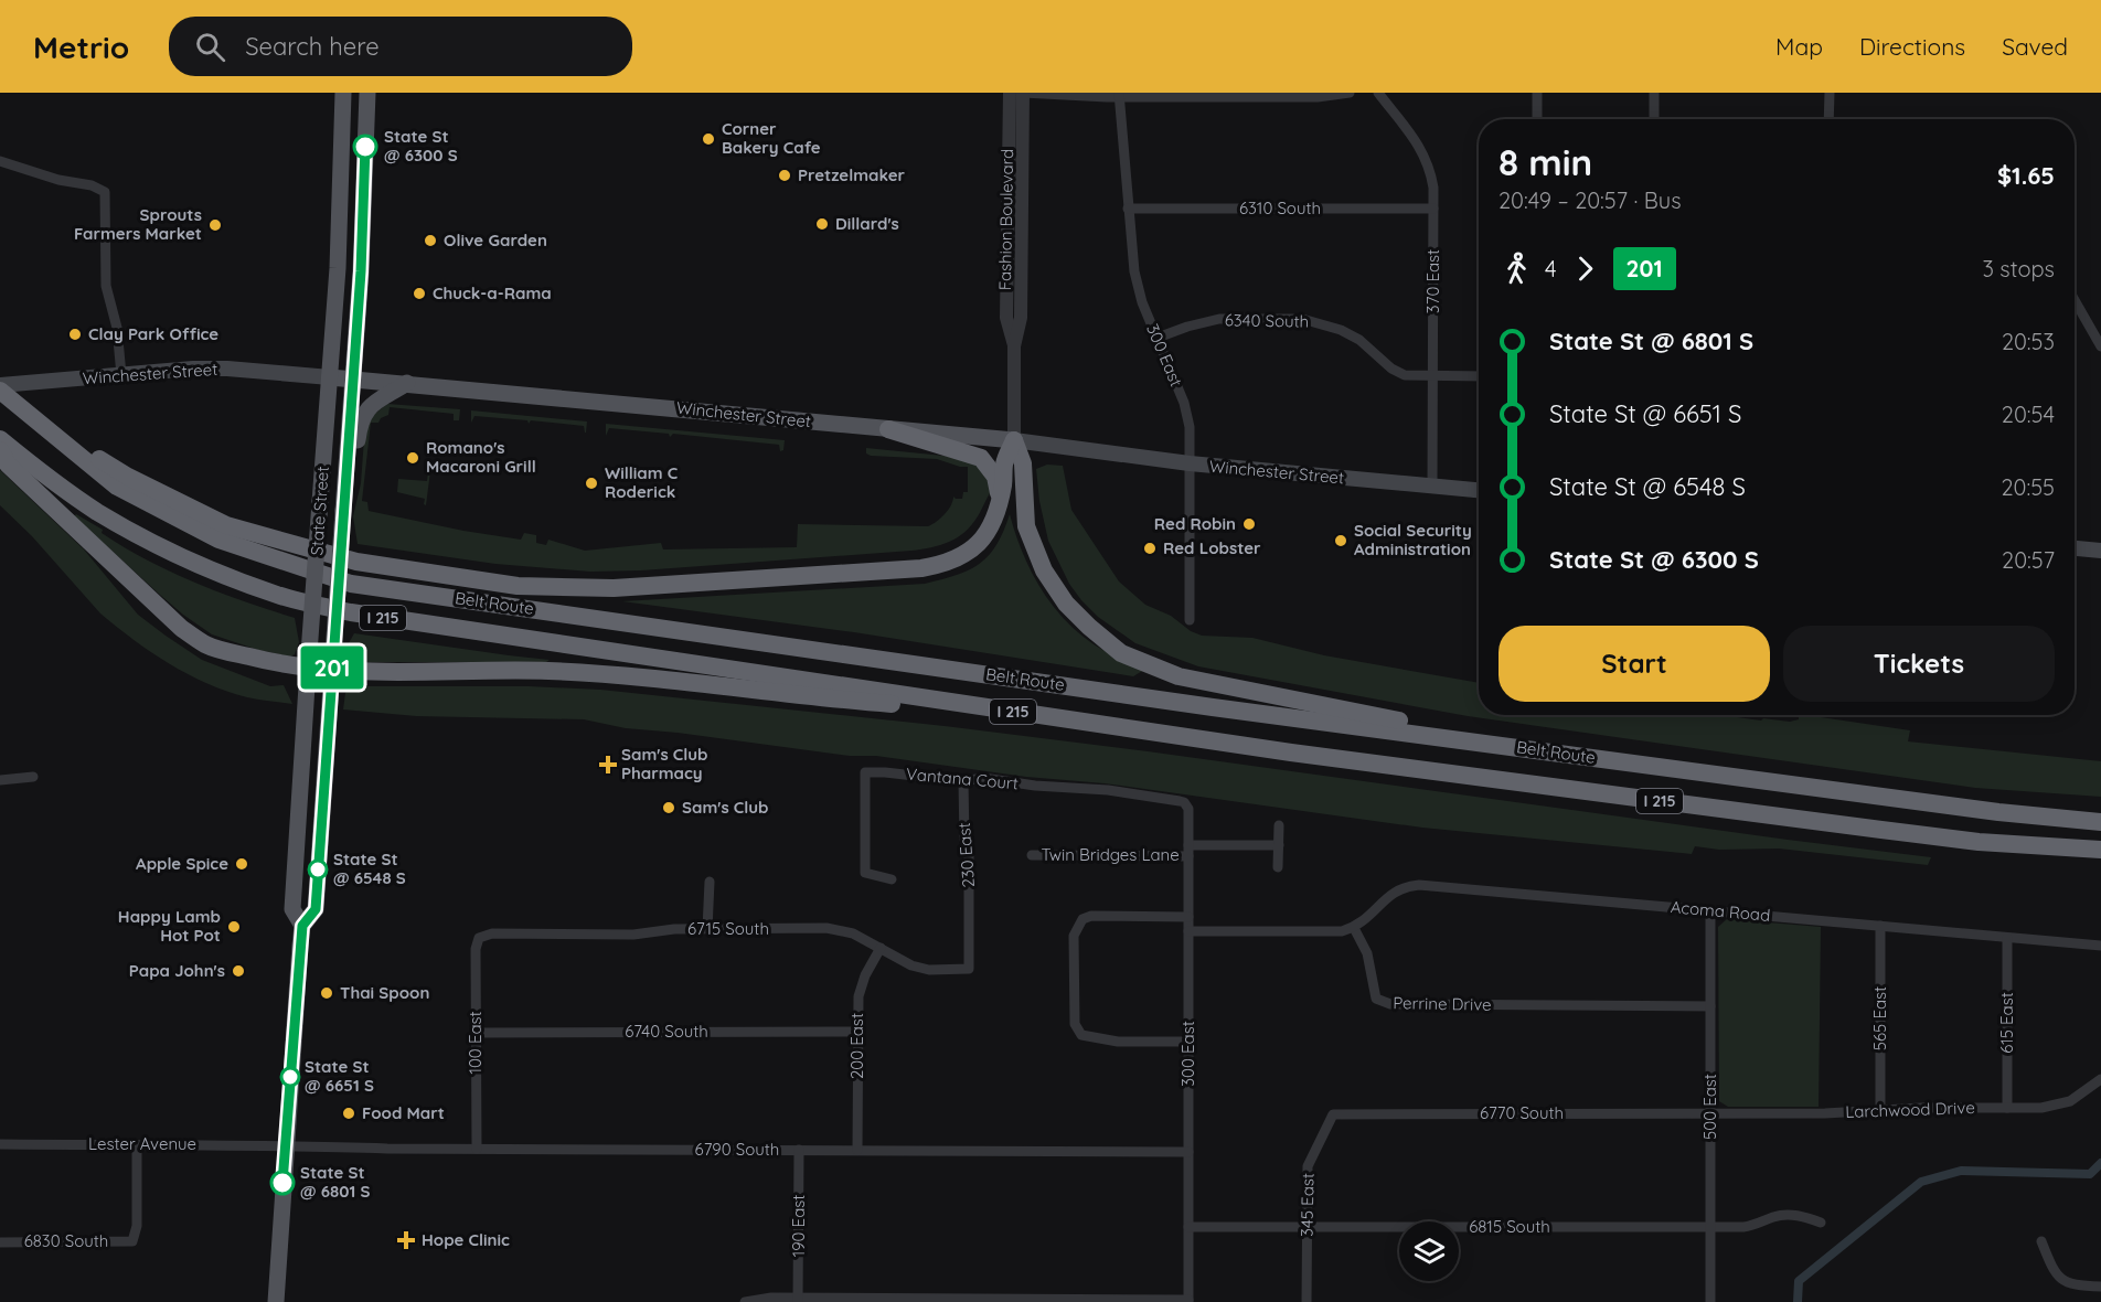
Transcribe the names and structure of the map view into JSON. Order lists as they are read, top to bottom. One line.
{"streets":{"highway":["Belt Route","I 215"],"main road":["Winchester Street","State Street"],"street":["6310 South","Fashion Boulevard","370 East","6340 South","300 East","Vantana Court","230 East","Twin Bridges Lane","Acoma Road","6715 South","Perrine Drive","565 East","615 East","6740 South","100 East","200 East","500 East","Larchwood Drive","6770 South","Lester Avenue","6790 South","345 East","190 East","6815 South","6830 South"]},"crossings":[["6310 South","370 East"],["6310 South","300 East"],["Fashion Boulevard","Winchester Street"],["370 East","6340 South"],["370 East","Winchester Street"],["6340 South","300 East"],["300 East","Winchester Street"],["300 East","Vantana Court"],["300 East","Twin Bridges Lane"],["300 East","6790 South"],["300 East","6815 South"],["Winchester Street","State Street"],["State Street","Lester Avenue"],["State Street","6790 South"],["Vantana Court","230 East"],["230 East","6715 South"],["Acoma Road","Perrine Drive"],["Acoma Road","565 East"],["Acoma Road","615 East"],["Acoma Road","500 East"],["6715 South","100 East"],["6715 South","200 East"],["Perrine Drive","500 East"],["565 East","Larchwood Drive"],["615 East","Larchwood Drive"],["6740 South","100 East"],["6740 South","200 East"],["100 East","6790 South"],["200 East","6790 South"],["500 East","Larchwood Drive"],["500 East","6770 South"],["500 East","6815 South"],["Larchwood Drive","6770 South"],["6770 South","345 East"],["Lester Avenue","6790 South"],["Lester Avenue","6830 South"],["6790 South","190 East"],["345 East","6815 South"]],"places":{"other":["Corner Bakery Cafe","State St @ 6300 S","Pretzelmaker","Dillard's","Sprouts Farmers Market","Olive Garden","Chuck-a-Rama","Clay Park Office","Romano's Macaroni Grill","William C Roderick","Red Robin","Social Security Administration","Red Lobster","Sam's Club","Apple Spice","State St @ 6548 S","Happy Lamb Hot Pot","Papa John's","Thai Spoon","State St @ 6651 S","Food Mart","State St @ 6801 S"],"health":["Sam's Club Pharmacy","Hope Clinic"]},"lines":["bus line 201"],"page":{"header":"Metrio","search":"Search here","nav":["Map","Directions","Saved"],"on_map":"201","heading":["8 min","20:49 – 20:57 · Bus","$1.65"],"legs":["4","201","3 stops"],"list":[{"name":"State St @ 6801 S","value":"20:53"},{"name":"State St @ 6651 S","value":"20:54"},{"name":"State St @ 6548 S","value":"20:55"},{"name":"State St @ 6300 S","value":"20:57"}],"buttons":["Start","Tickets"]}}
